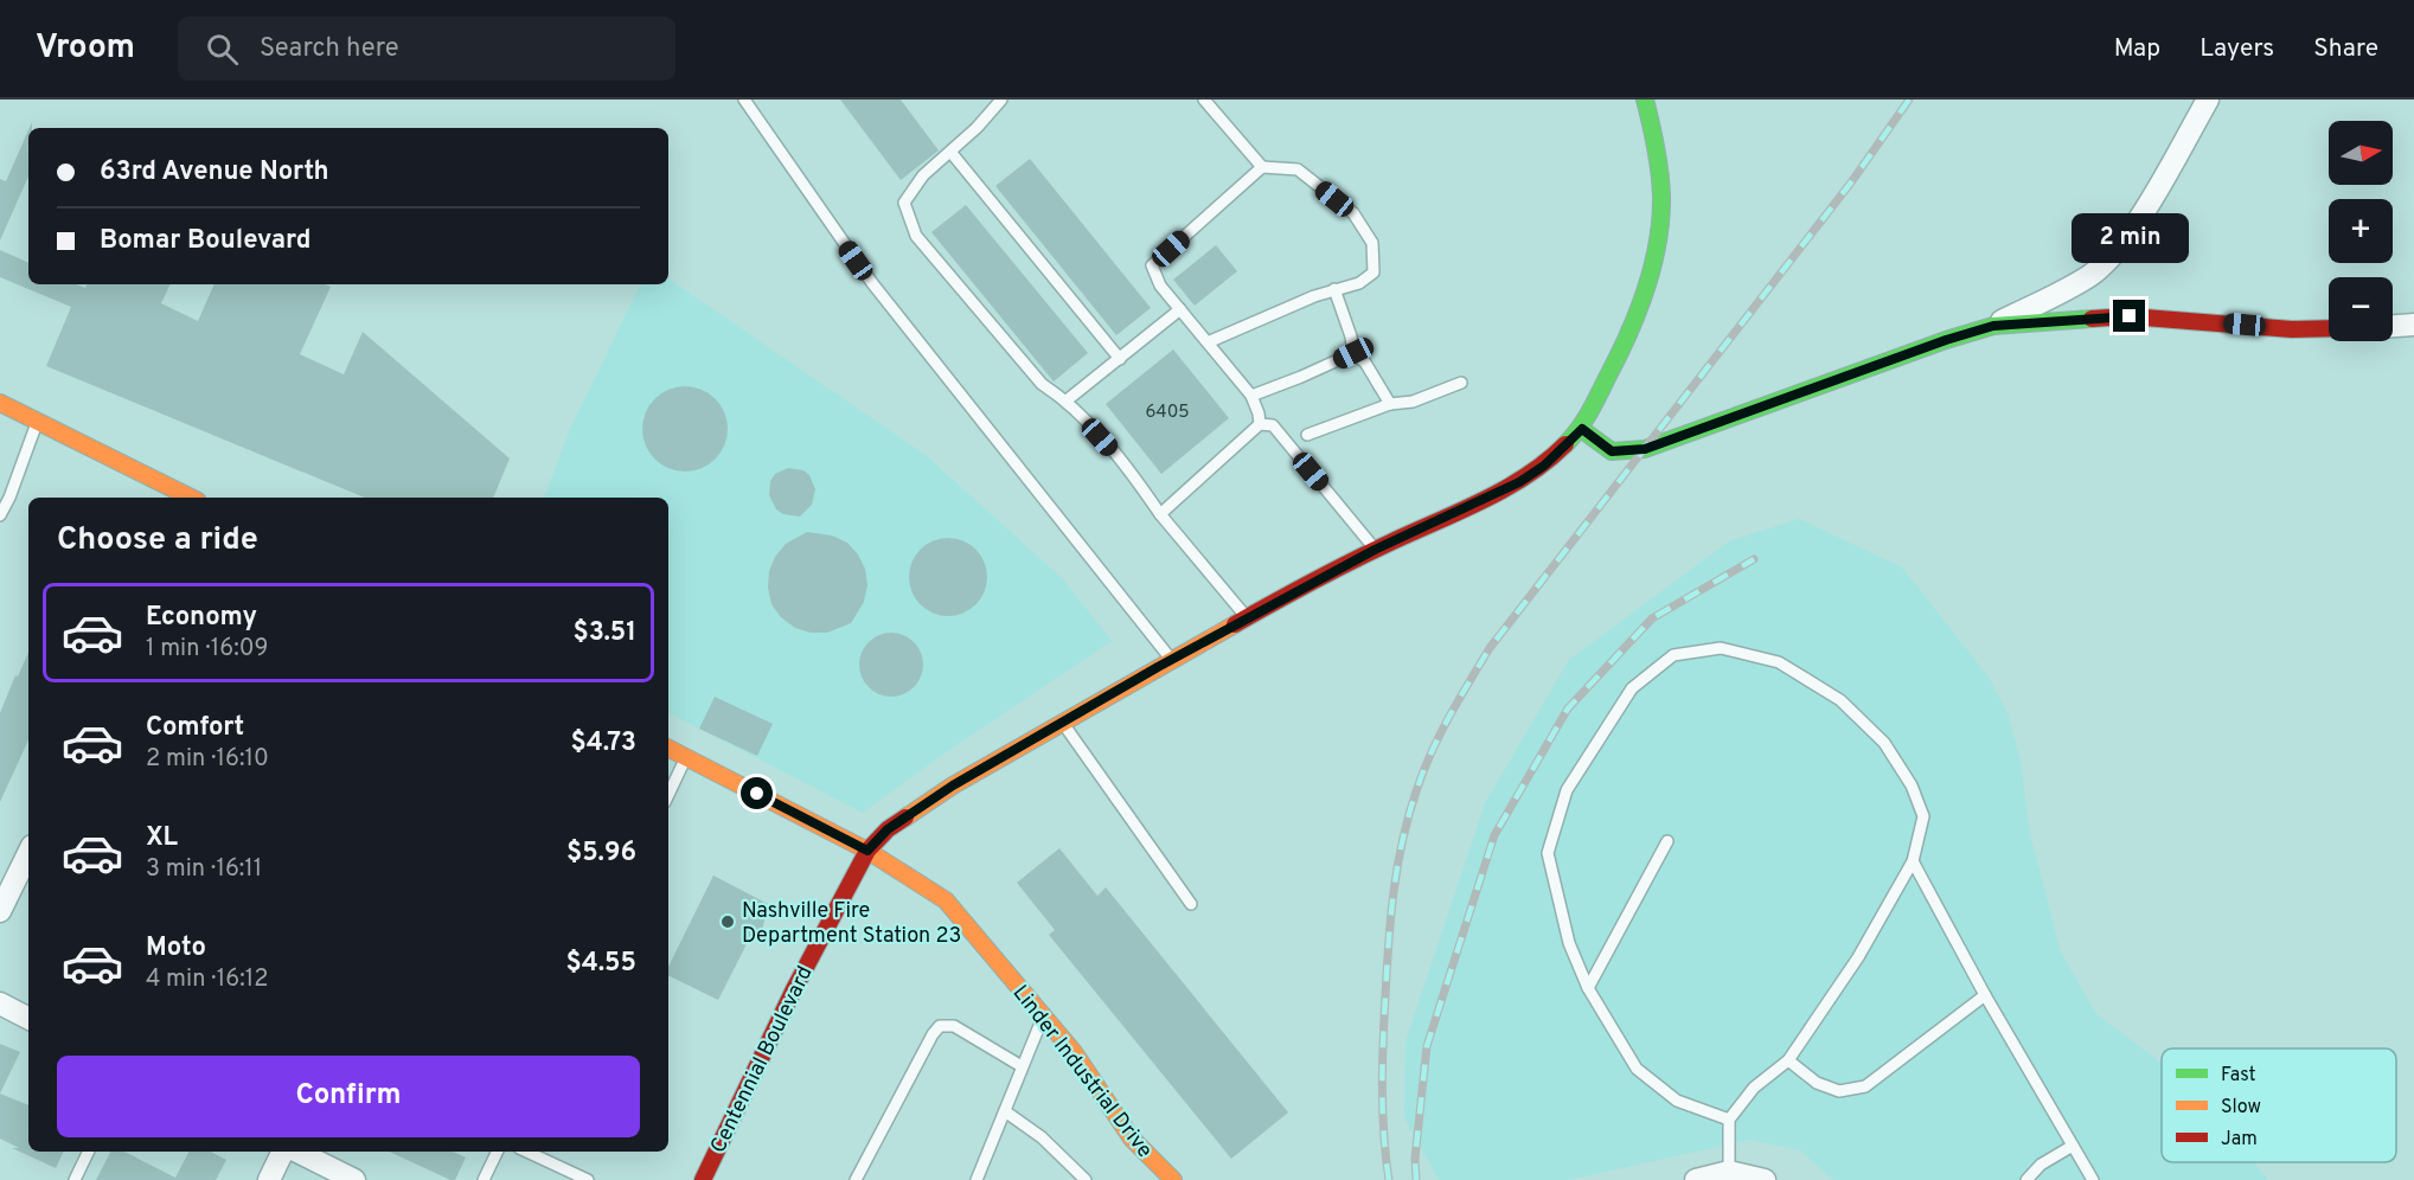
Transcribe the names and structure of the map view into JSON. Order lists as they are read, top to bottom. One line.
{"streets":{"street":["Centennial Boulevard","Linder Industrial Drive"]},"crossings":[["Centennial Boulevard","Linder Industrial Drive"]],"places":["Nashville Fire Department Station 23"],"house_numbers":["6405"],"legend":["Fast","Slow","Jam"],"north":"right","page":{"header":"Vroom","search":"Search here","nav":["Map","Layers","Share"],"map_buttons":["+","−"],"banner":["63rd Avenue North","Bomar Boulevard"],"bubble":"2 min","heading":"Choose a ride","list":[{"name":"Economy","note":"1 min · 16:09","value":"$3.51"},{"name":"Comfort","note":"2 min · 16:10","value":"$4.73"},{"name":"XL","note":"3 min · 16:11","value":"$5.96"},{"name":"Moto","note":"4 min · 16:12","value":"$4.55"}],"buttons":"Confirm"}}
